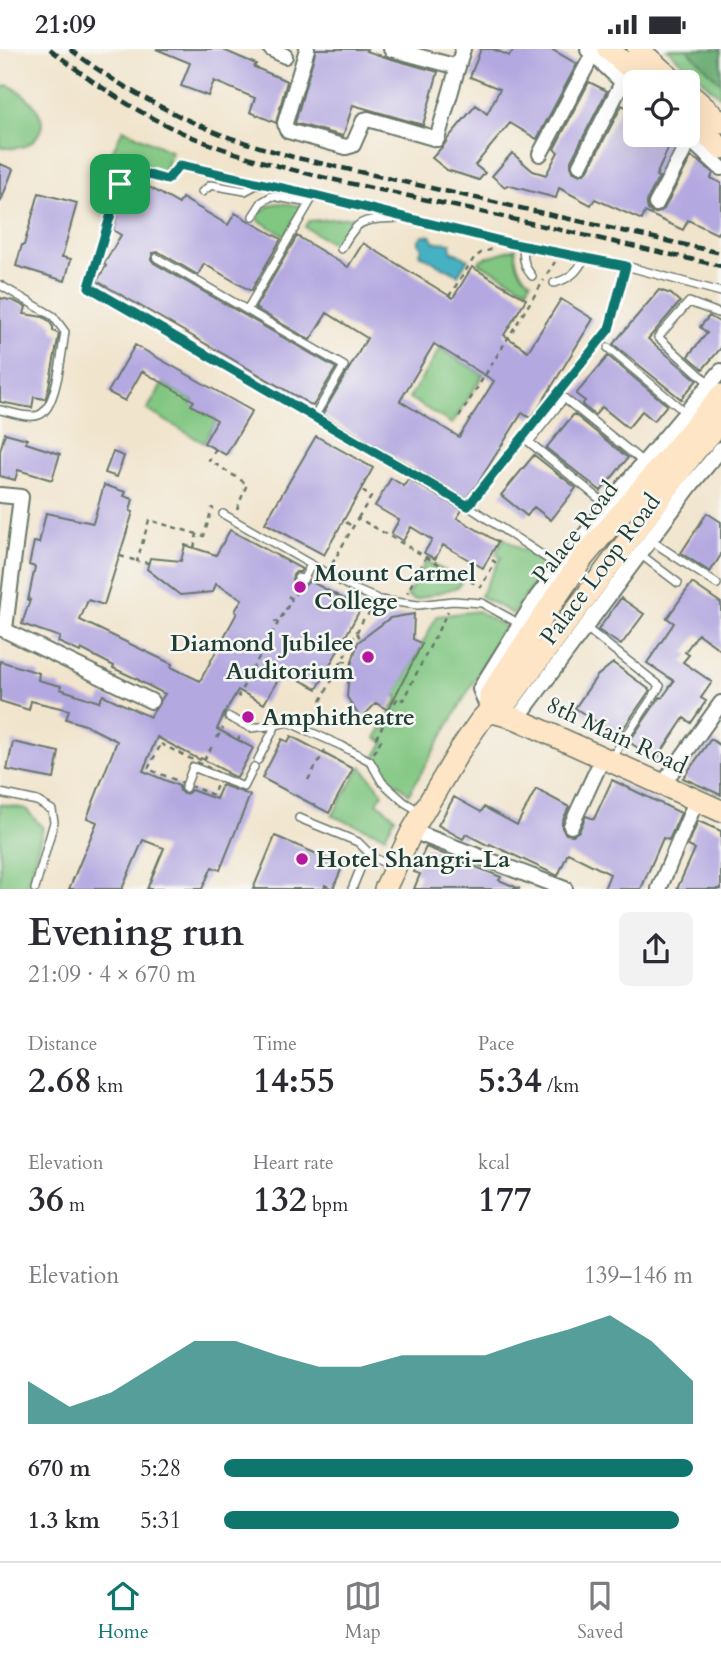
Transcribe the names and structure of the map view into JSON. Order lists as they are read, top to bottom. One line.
{"streets":{"street":["Palace Road","Palace Loop Road","8th Main Road"]},"crossings":[["Palace Road","8th Main Road"],["Palace Loop Road","8th Main Road"]],"places":["Mount Carmel College","Diamond Jubilee Auditorium","Amphitheatre","Hotel Shangri-La"],"page":{"status":"21:09","heading":["Evening run","21:09 · 4 × 670 m"],"stats":[["Distance","2.68 km"],["Time","14:55"],["Pace","5:34 /km"],["Elevation","36 m"],["Heart rate","132 bpm"],["kcal","177"]],"chart":["Elevation","139–146 m"],"list":[{"name":"670 m","note":"5:28"},{"name":"1.3 km","note":"5:31"}],"tabs":["Home","Map","Saved"]}}
